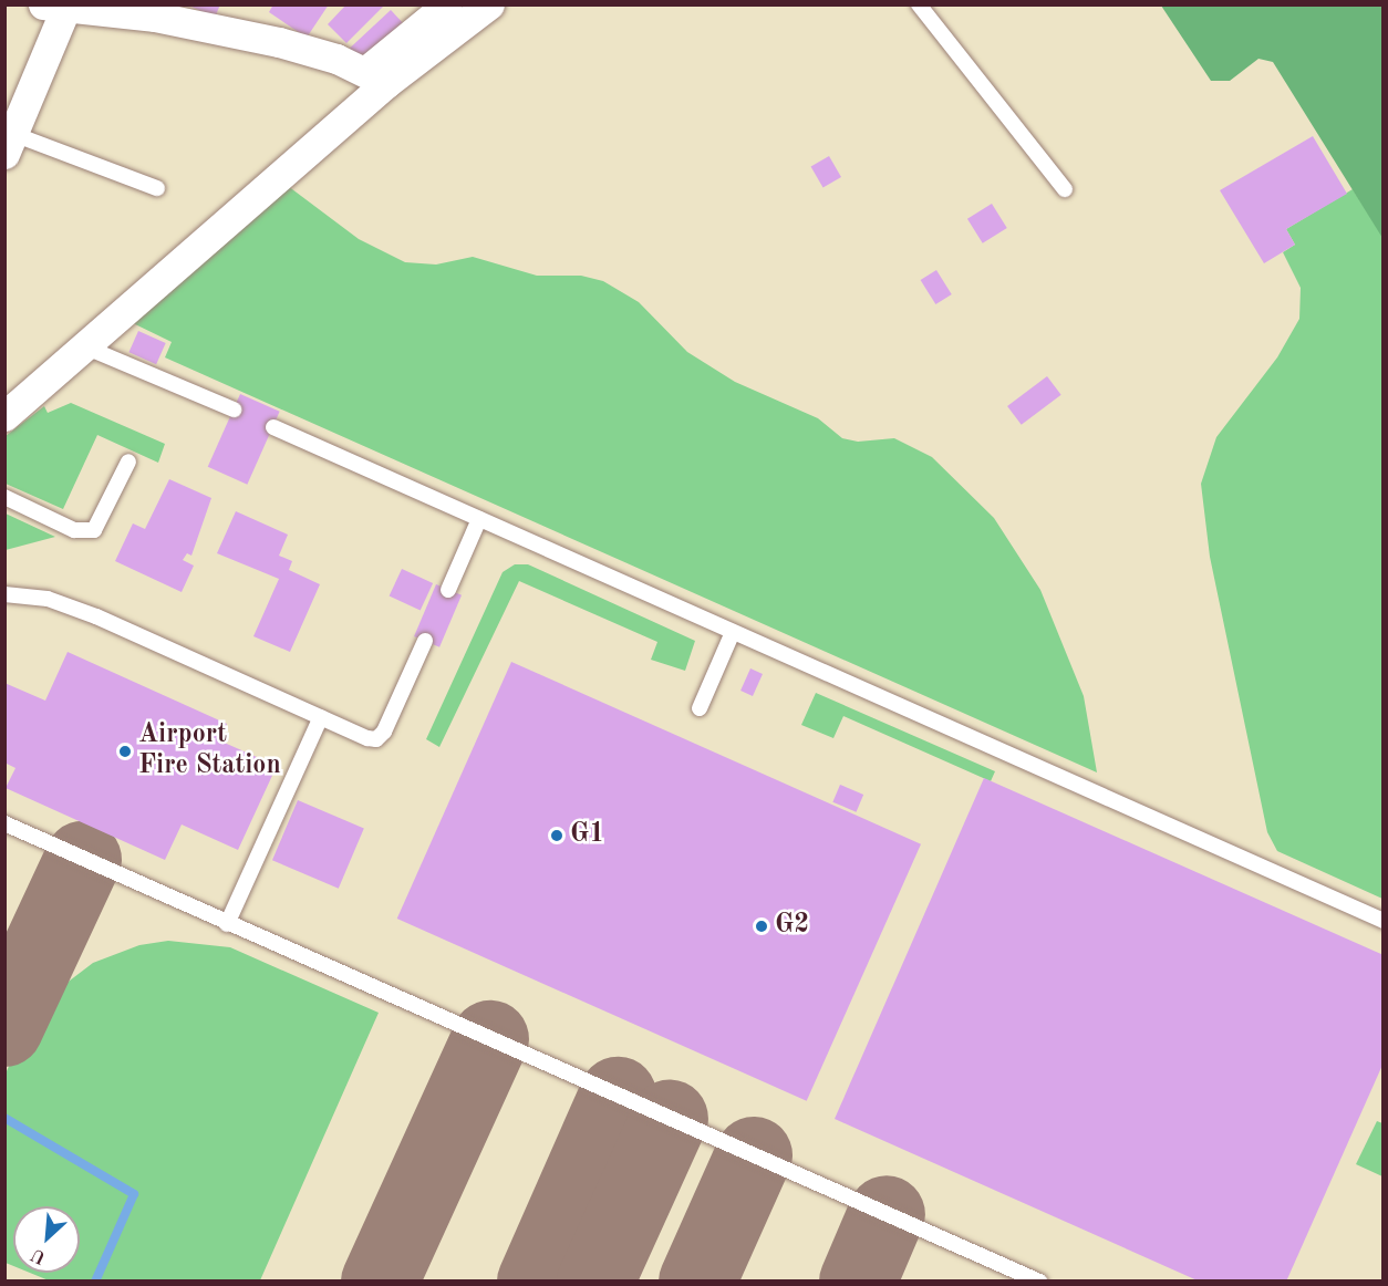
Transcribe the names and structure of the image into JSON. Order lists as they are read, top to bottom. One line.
{"places":["Airport Fire Station","G1","G2"],"north":"bottom left"}
